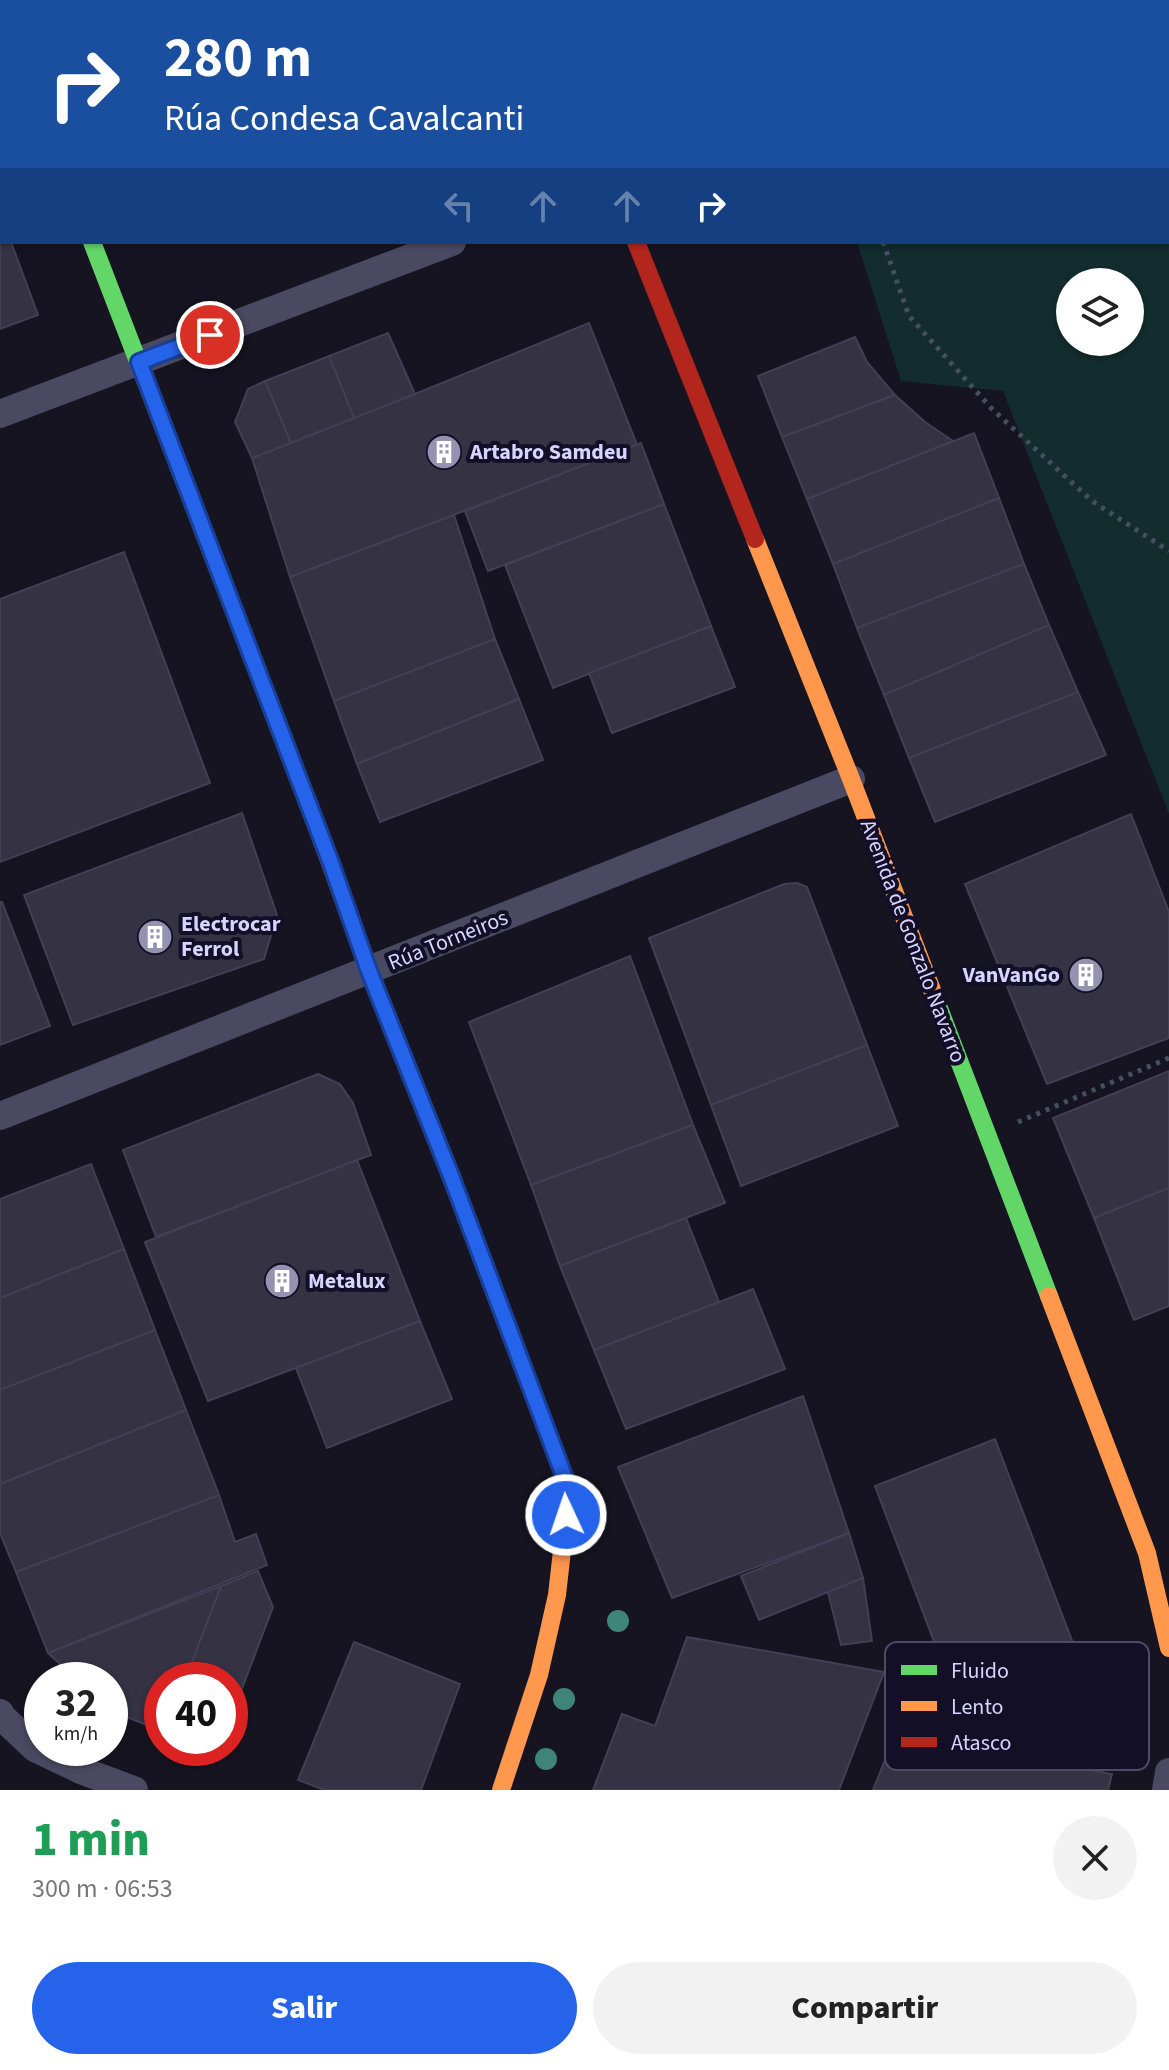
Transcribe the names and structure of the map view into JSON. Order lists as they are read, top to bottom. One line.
{"streets":{"street":["Rúa Torneiros","Avenida de Gonzalo Navarro"]},"crossings":[["Rúa Torneiros","Avenida de Gonzalo Navarro"]],"places":{"building":["Artabro Samdeu","Electrocar Ferrol","VanVanGo","Metalux"]},"legend":["Fluido","Lento","Atasco"],"page":{"turn":["280 m","Rúa Condesa Cavalcanti"],"speed":"32 km/h","limit":"40","heading":["1 min","300 m · 06:53"],"buttons":["Salir","Compartir"]}}
